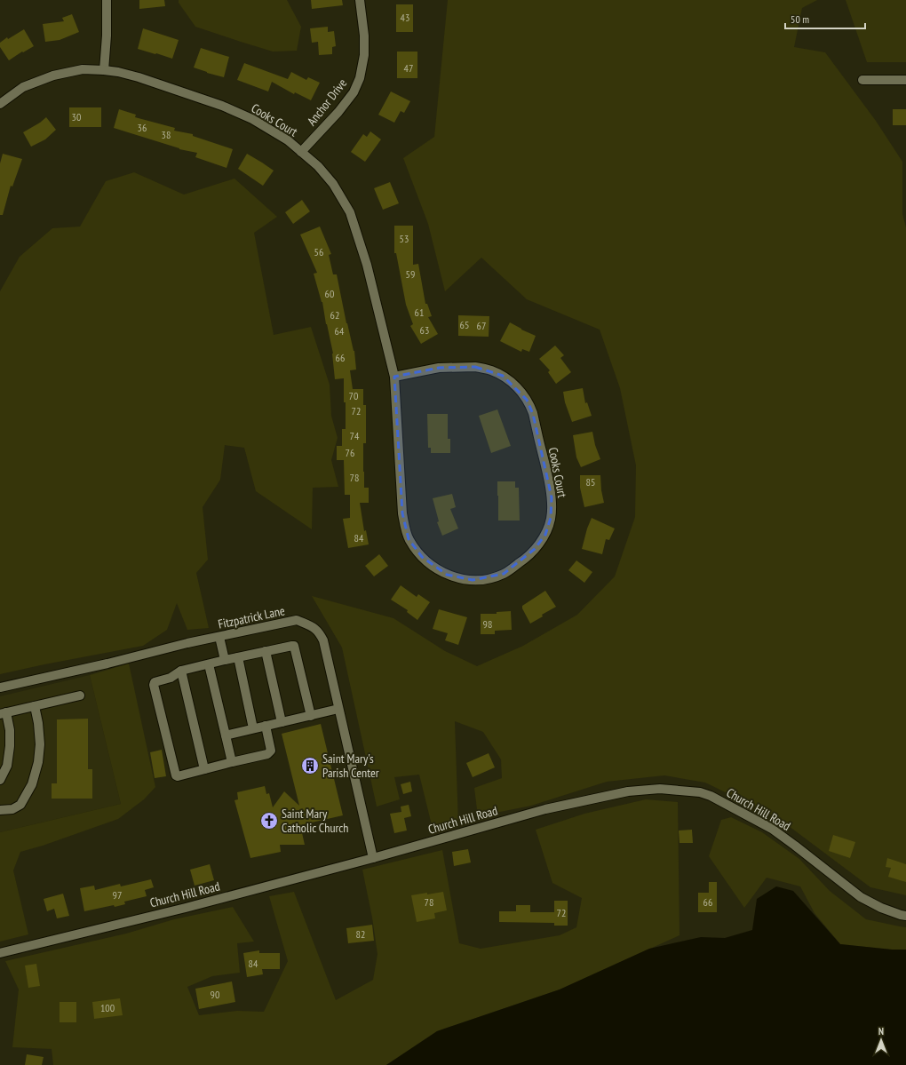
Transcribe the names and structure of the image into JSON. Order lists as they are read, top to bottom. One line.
{"streets":{"street":["Anchor Drive","Cooks Court","Fitzpatrick Lane","Church Hill Road"]},"crossings":[["Anchor Drive","Cooks Court"],["Fitzpatrick Lane","Church Hill Road"]],"places":{"building":["Saint Mary's Parish Center"],"church":["Saint Mary Catholic Church"]},"house_numbers":["43","47","30","36","38","53","56","59","60","61","62","65","67","63","64","66","70","72","74","76","78","85","84","98","97","78","66","72","82","84","90","100"],"scale_bar":"50 m","north":"top"}
